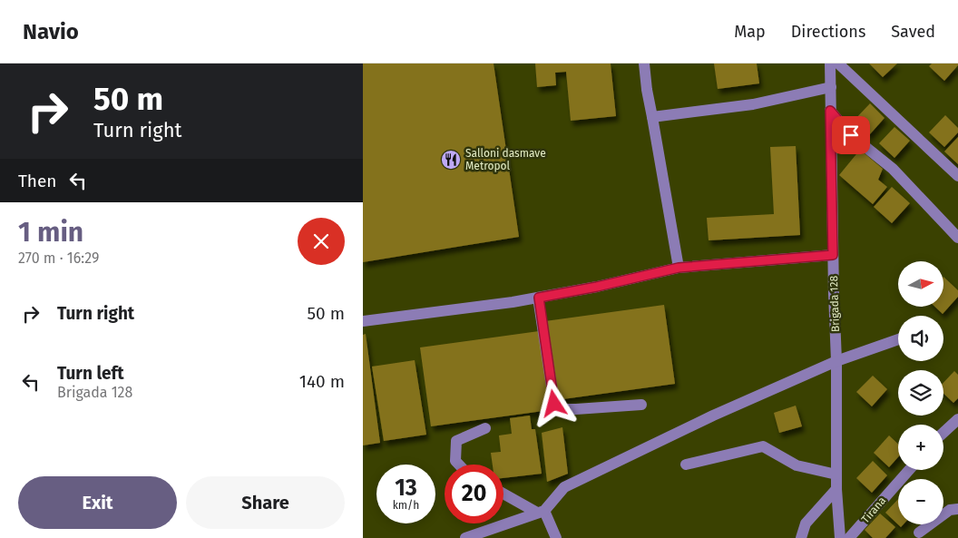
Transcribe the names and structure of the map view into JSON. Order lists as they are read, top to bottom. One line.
{"streets":{"street":["Brigada 128","Tirana"]},"places":{"restaurant":["Salloni dasmave Metropol"]},"north":"right","page":{"header":"Navio","nav":["Map","Directions","Saved"],"turn":["50 m","Turn right"],"then":"Then","heading":["1 min","270 m · 16:29"],"map_buttons":["+","−"],"list":[{"name":"Turn right","value":"50 m"},{"name":"Turn left","note":"Brigada 128","value":"140 m"}],"speed":"13 km/h","limit":"20","buttons":["Exit","Share"]}}
